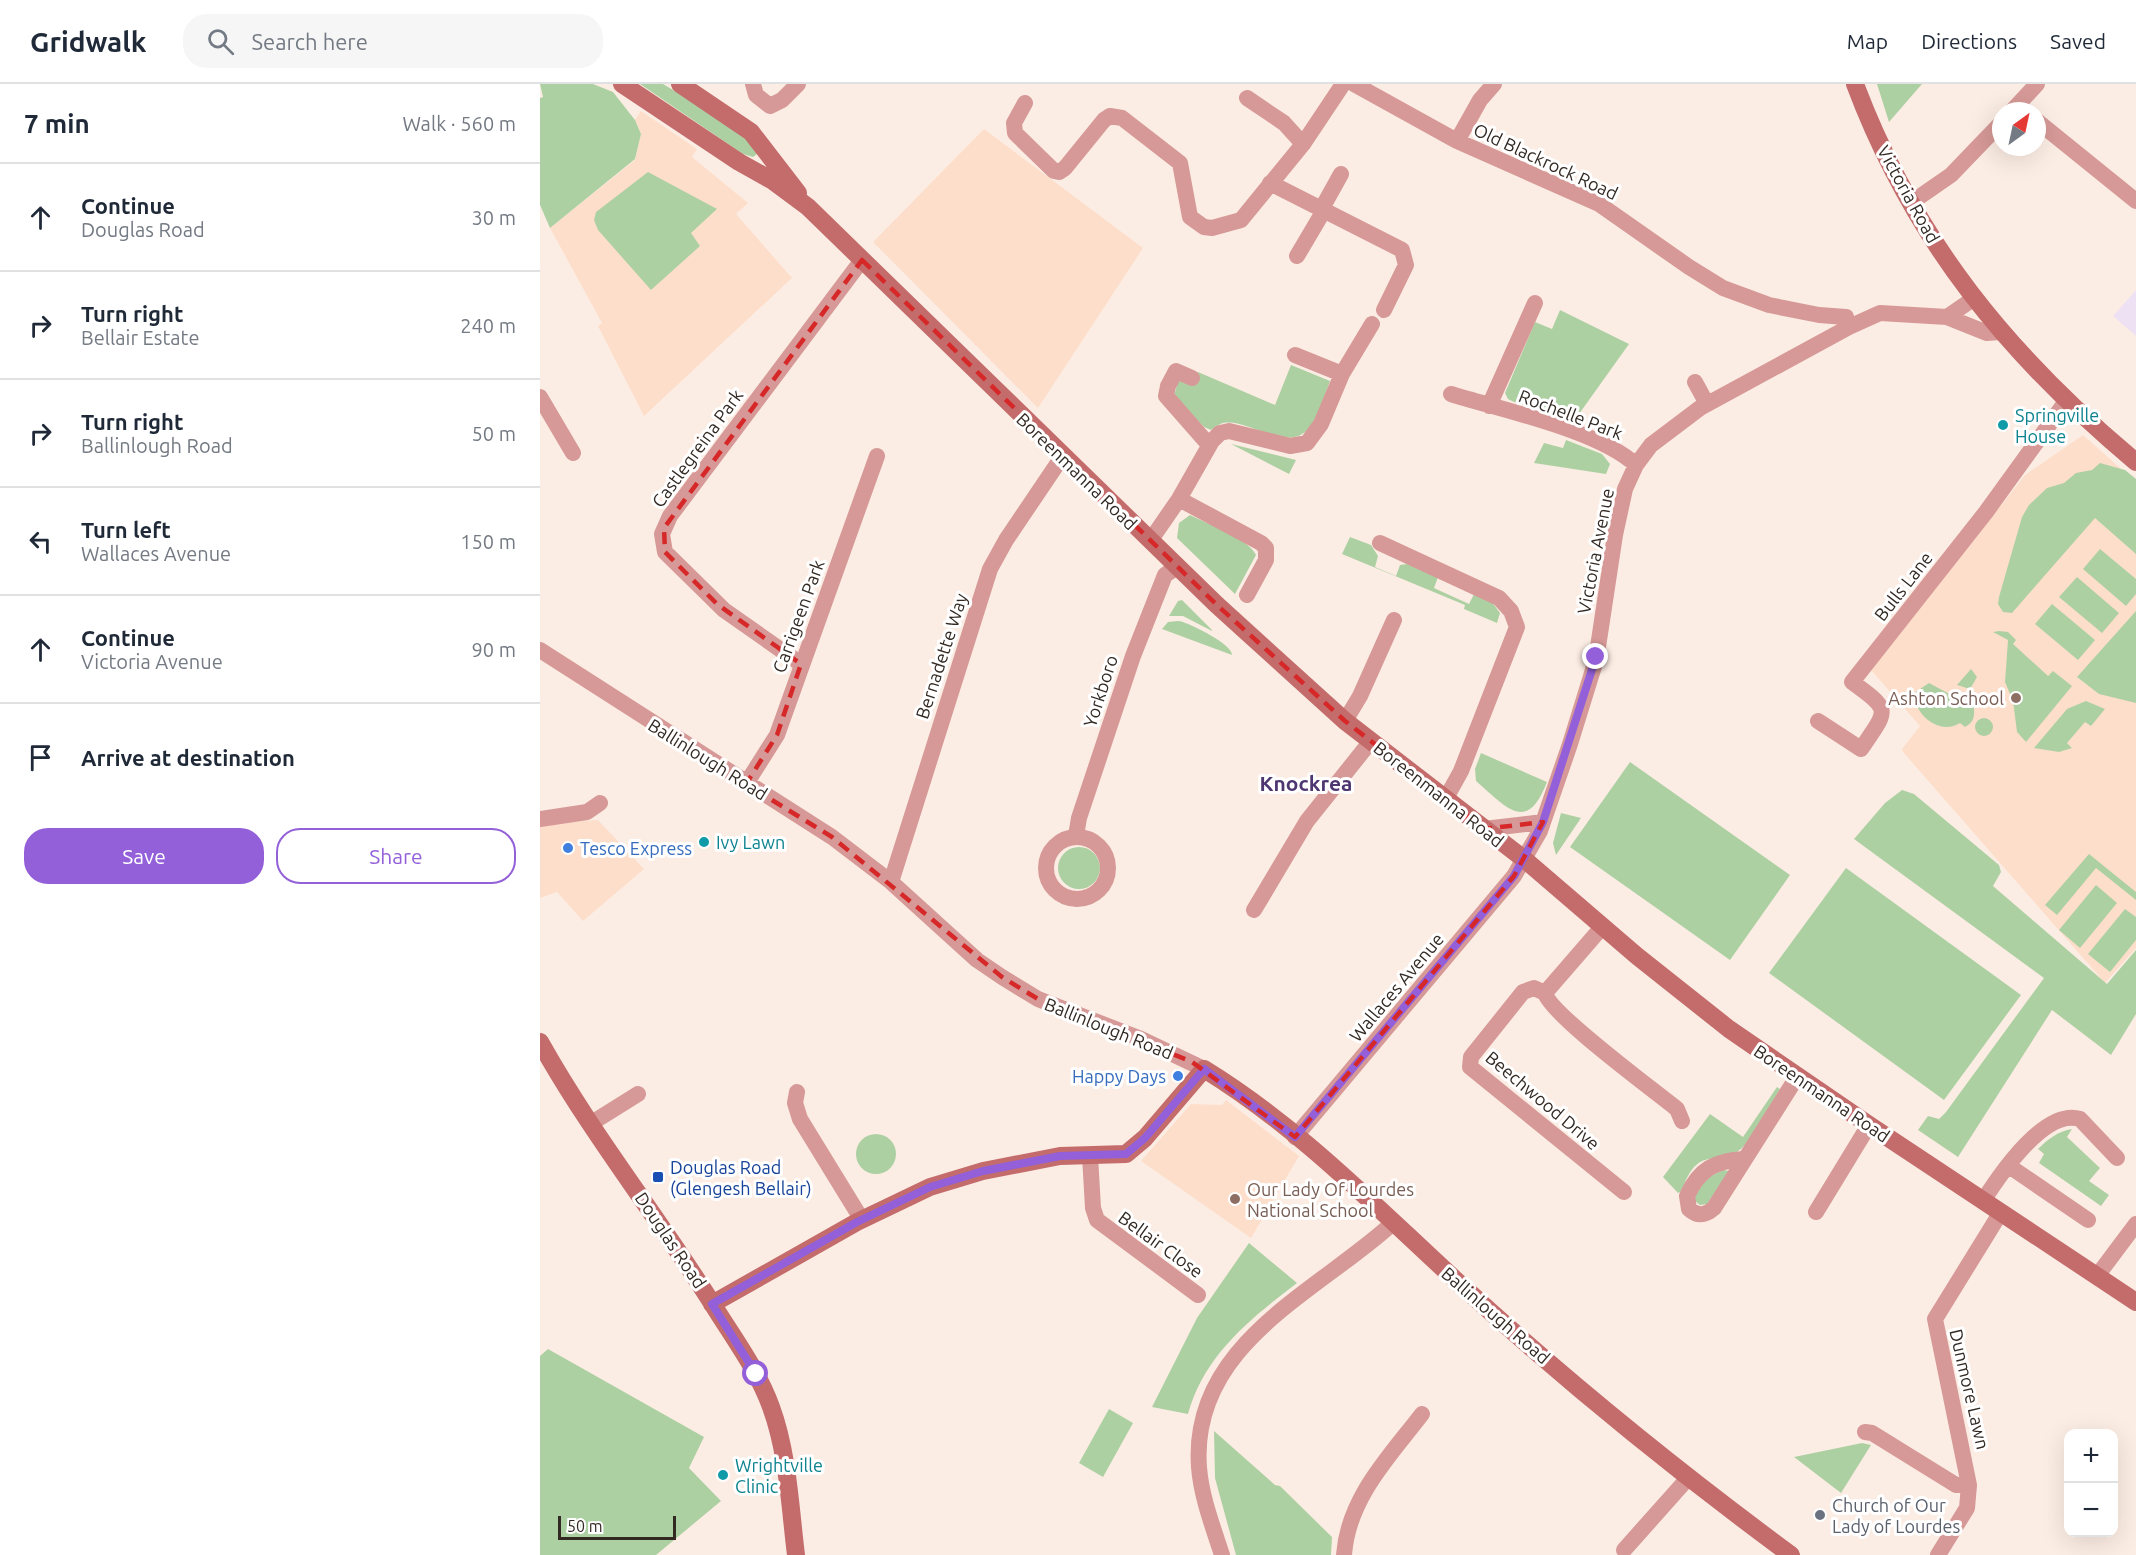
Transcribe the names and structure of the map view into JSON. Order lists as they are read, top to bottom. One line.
{"streets":{"main road":["Victoria Road","Boreenmanna Road","Ballinlough Road","Douglas Road"],"street":["Old Blackrock Road","Rochelle Park","Castlegreina Park","Victoria Avenue","Bulls Lane","Carrigeen Park","Bernadette Way","Yorkboro","Wallaces Avenue","Beechwood Drive","Bellair Close","Dunmore Lawn"]},"crossings":[["Old Blackrock Road","Victoria Avenue"],["Victoria Road","Bulls Lane"],["Rochelle Park","Victoria Avenue"],["Castlegreina Park","Boreenmanna Road"],["Castlegreina Park","Carrigeen Park"],["Boreenmanna Road","Victoria Avenue"],["Boreenmanna Road","Bernadette Way"],["Boreenmanna Road","Yorkboro"],["Boreenmanna Road","Wallaces Avenue"],["Boreenmanna Road","Dunmore Lawn"],["Victoria Avenue","Wallaces Avenue"],["Carrigeen Park","Ballinlough Road"],["Bernadette Way","Ballinlough Road"],["Ballinlough Road","Wallaces Avenue"]],"districts":["Knockrea"],"places":{"other":["Springville House","Ashton School","Ivy Lawn","Tesco Express","Happy Days","Our Lady Of Lourdes National School","Wrightville Clinic","Church of Our Lady of Lourdes"],"transit":["Douglas Road (Glengesh Bellair)"]},"scale_bar":"50 m","north":"top right","page":{"header":"Gridwalk","search":"Search here","nav":["Map","Directions","Saved"],"heading":["7 min","Walk · 560 m"],"list":[["Continue","Douglas Road","30 m"],["Turn right","Bellair Estate","240 m"],["Turn right","Ballinlough Road","50 m"],["Turn left","Wallaces Avenue","150 m"],["Continue","Victoria Avenue","90 m"],"Arrive at destination"],"buttons":["Save","Share"],"map_buttons":["+","−"],"scale":"50 m"}}
